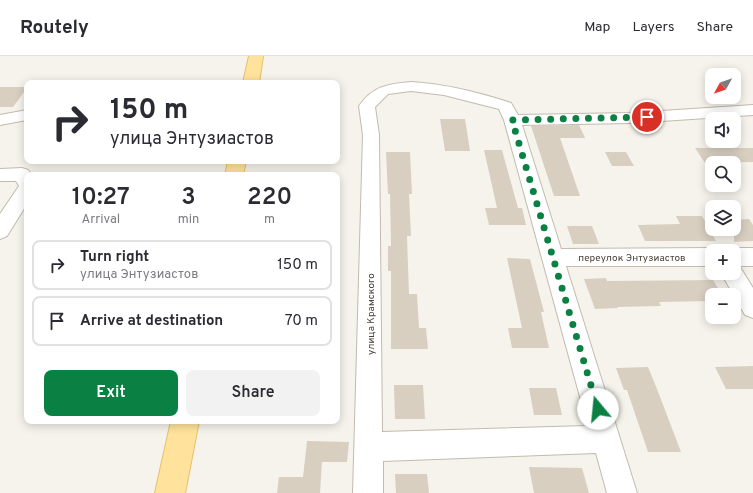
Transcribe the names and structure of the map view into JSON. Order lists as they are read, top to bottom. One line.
{"streets":{"street":["переулок Энтузиастов","улица Крамского"]},"north":"bottom left","page":{"header":"Routely","nav":["Map","Layers","Share"],"map_buttons":["+","−"],"turn":["150 m","улица Энтузиастов"],"eta":["10:27","Arrival","3","min","220","m"],"list":[{"name":"Turn right","note":"улица Энтузиастов","value":"150 m"},{"name":"Arrive at destination","value":"70 m"}],"buttons":["Exit","Share"]}}
